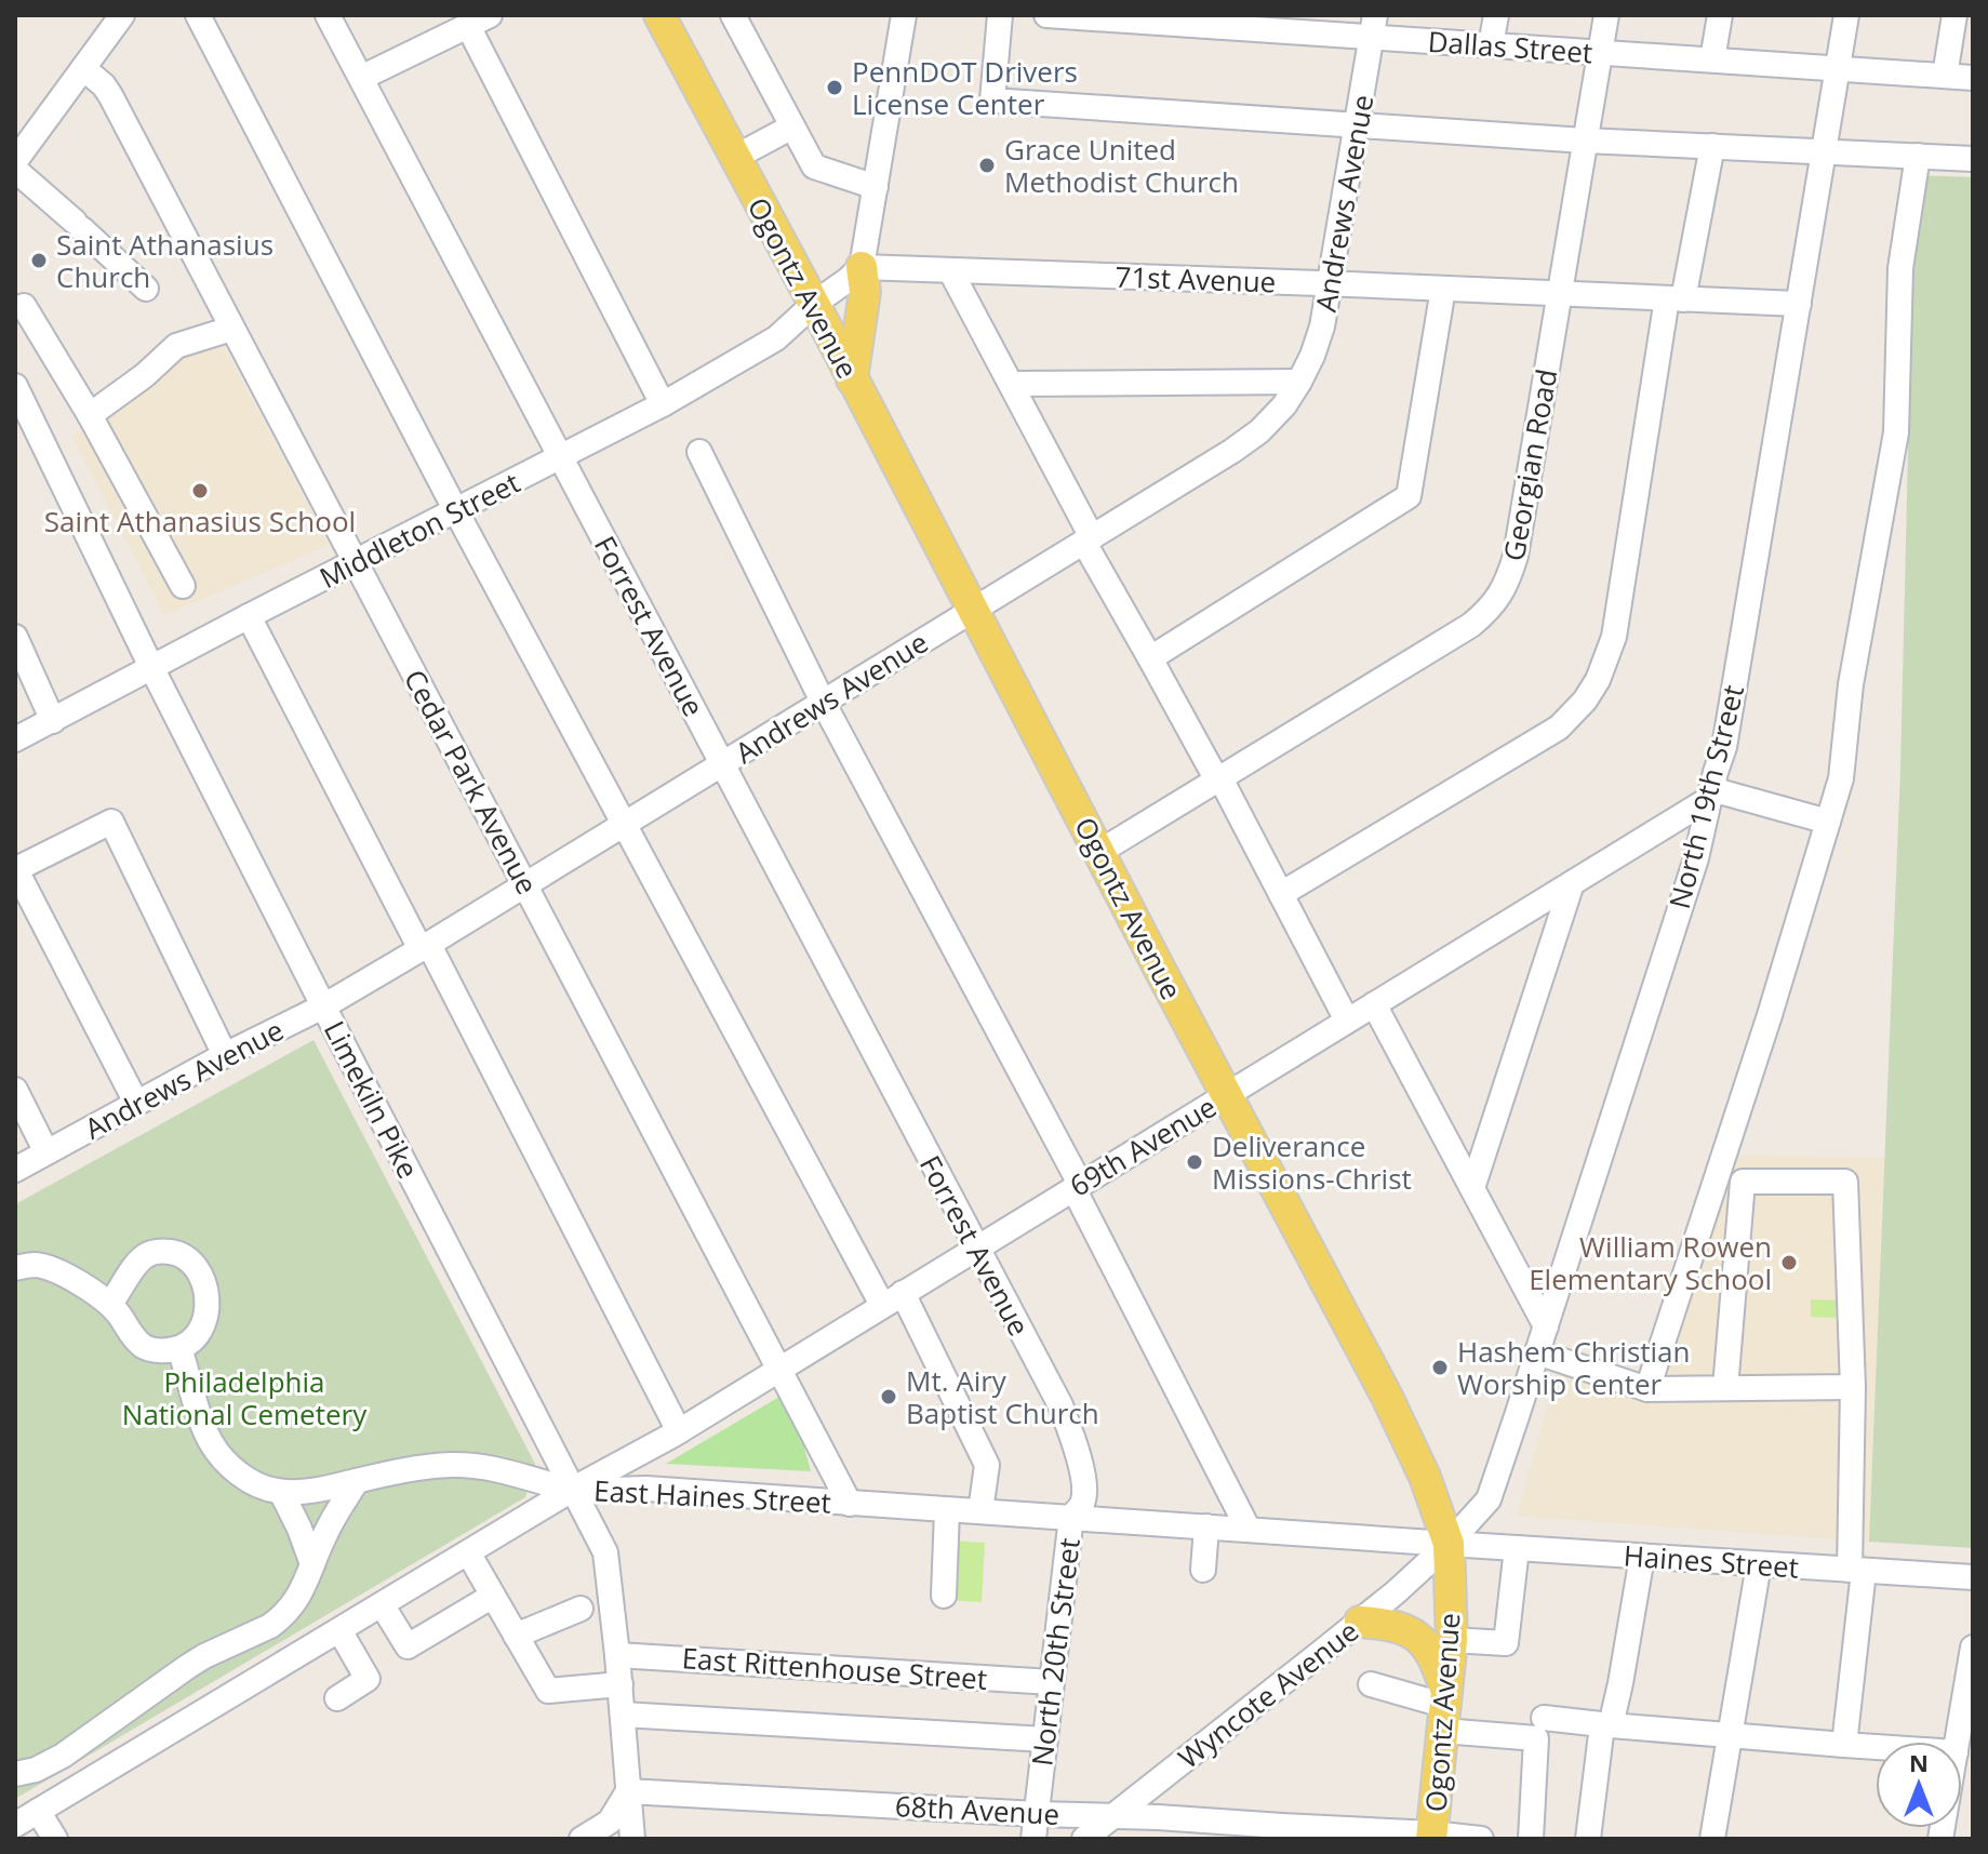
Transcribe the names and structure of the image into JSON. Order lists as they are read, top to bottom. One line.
{"streets":{"main road":["Ogontz Avenue"],"street":["Dallas Street","Andrews Avenue","71st Avenue","Georgian Road","Middleton Street","Forrest Avenue","Cedar Park Avenue","North 19th Street","Limekiln Pike","69th Avenue","East Haines Street","Haines Street","North 20th Street","East Rittenhouse Street","Wyncote Avenue","68th Avenue"]},"crossings":[["Dallas Street","Andrews Avenue"],["Dallas Street","Georgian Road"],["Dallas Street","North 19th Street"],["Andrews Avenue","71st Avenue"],["Andrews Avenue","Ogontz Avenue"],["Andrews Avenue","Forrest Avenue"],["Andrews Avenue","Cedar Park Avenue"],["Andrews Avenue","Limekiln Pike"],["71st Avenue","Georgian Road"],["71st Avenue","North 19th Street"],["Ogontz Avenue","Georgian Road"],["Ogontz Avenue","Middleton Street"],["Ogontz Avenue","North 19th Street"],["Ogontz Avenue","69th Avenue"],["Ogontz Avenue","East Haines Street"],["Ogontz Avenue","Haines Street"],["Ogontz Avenue","Wyncote Avenue"],["Ogontz Avenue","68th Avenue"],["Middleton Street","Forrest Avenue"],["Middleton Street","Cedar Park Avenue"],["Middleton Street","Limekiln Pike"],["Forrest Avenue","69th Avenue"],["Forrest Avenue","East Haines Street"],["Forrest Avenue","North 20th Street"],["Cedar Park Avenue","69th Avenue"],["Cedar Park Avenue","East Haines Street"],["North 19th Street","69th Avenue"],["North 19th Street","East Haines Street"],["North 19th Street","Haines Street"],["North 19th Street","Wyncote Avenue"],["Limekiln Pike","69th Avenue"],["Limekiln Pike","East Haines Street"],["Limekiln Pike","East Rittenhouse Street"],["Limekiln Pike","68th Avenue"],["69th Avenue","East Haines Street"],["East Haines Street","Haines Street"],["East Haines Street","North 20th Street"],["East Haines Street","Wyncote Avenue"],["Haines Street","Wyncote Avenue"],["North 20th Street","East Rittenhouse Street"],["North 20th Street","68th Avenue"],["Wyncote Avenue","68th Avenue"]],"parks":["Philadelphia National Cemetery"],"places":["PennDOT Drivers License Center","Grace United Methodist Church","Saint Athanasius Church","Saint Athanasius School","Deliverance Missions-Christ","William Rowen Elementary School","Hashem Christian Worship Center","Mt. Airy Baptist Church"],"north":"top"}
